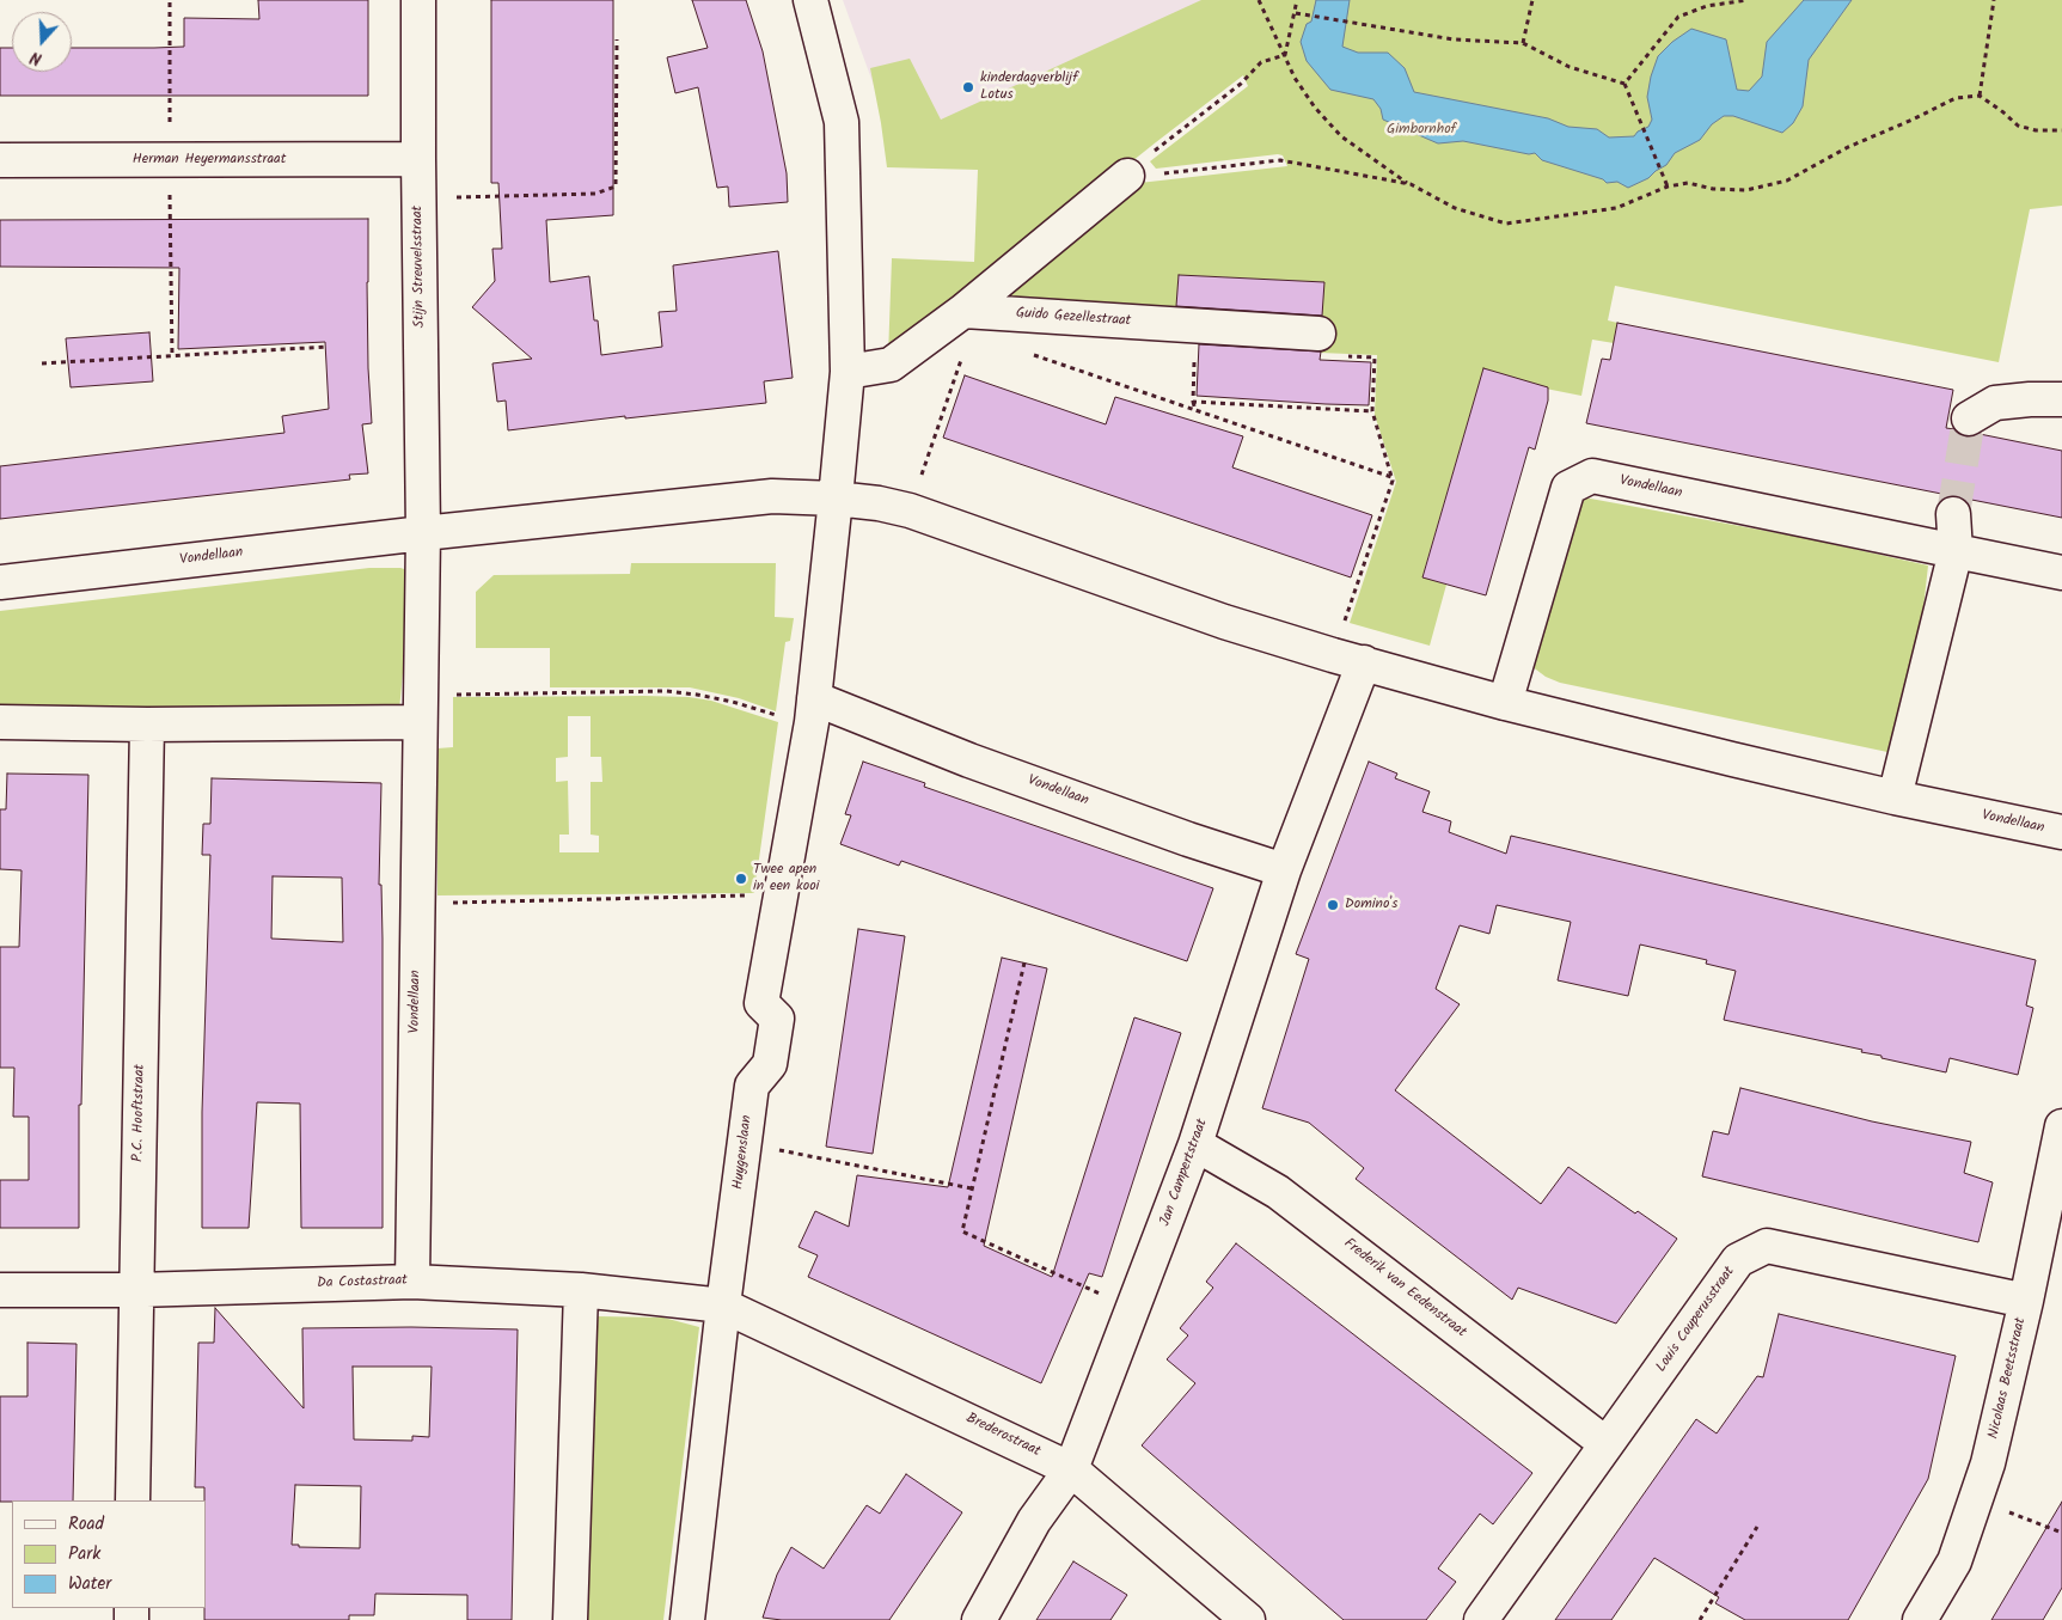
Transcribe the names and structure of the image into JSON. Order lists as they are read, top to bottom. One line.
{"streets":{"street":["Herman Heyermansstraat","Stijn Streuvelsstraat","Guido Gezellestraat","Vondellaan","P.C. Hooftstraat","Huygenslaan","Jan Campertstraat","Da Costastraat","Frederik van Eedenstraat","Louis Couperusstraat","Nicolaas Beetsstraat","Brederostraat"]},"crossings":[["Herman Heyermansstraat","Stijn Streuvelsstraat"],["Stijn Streuvelsstraat","Vondellaan"],["Vondellaan","Huygenslaan"],["Vondellaan","Jan Campertstraat"],["Vondellaan","Da Costastraat"],["P.C. Hooftstraat","Da Costastraat"],["Huygenslaan","Da Costastraat"],["Huygenslaan","Brederostraat"],["Jan Campertstraat","Frederik van Eedenstraat"],["Jan Campertstraat","Brederostraat"],["Da Costastraat","Brederostraat"],["Frederik van Eedenstraat","Louis Couperusstraat"],["Louis Couperusstraat","Nicolaas Beetsstraat"]],"parks":["Gimbornhof"],"places":["kinderdagverblijf Lotus","Twee apen in een kooi","Domino's"],"legend":["Road","Park","Water"],"north":"bottom"}
